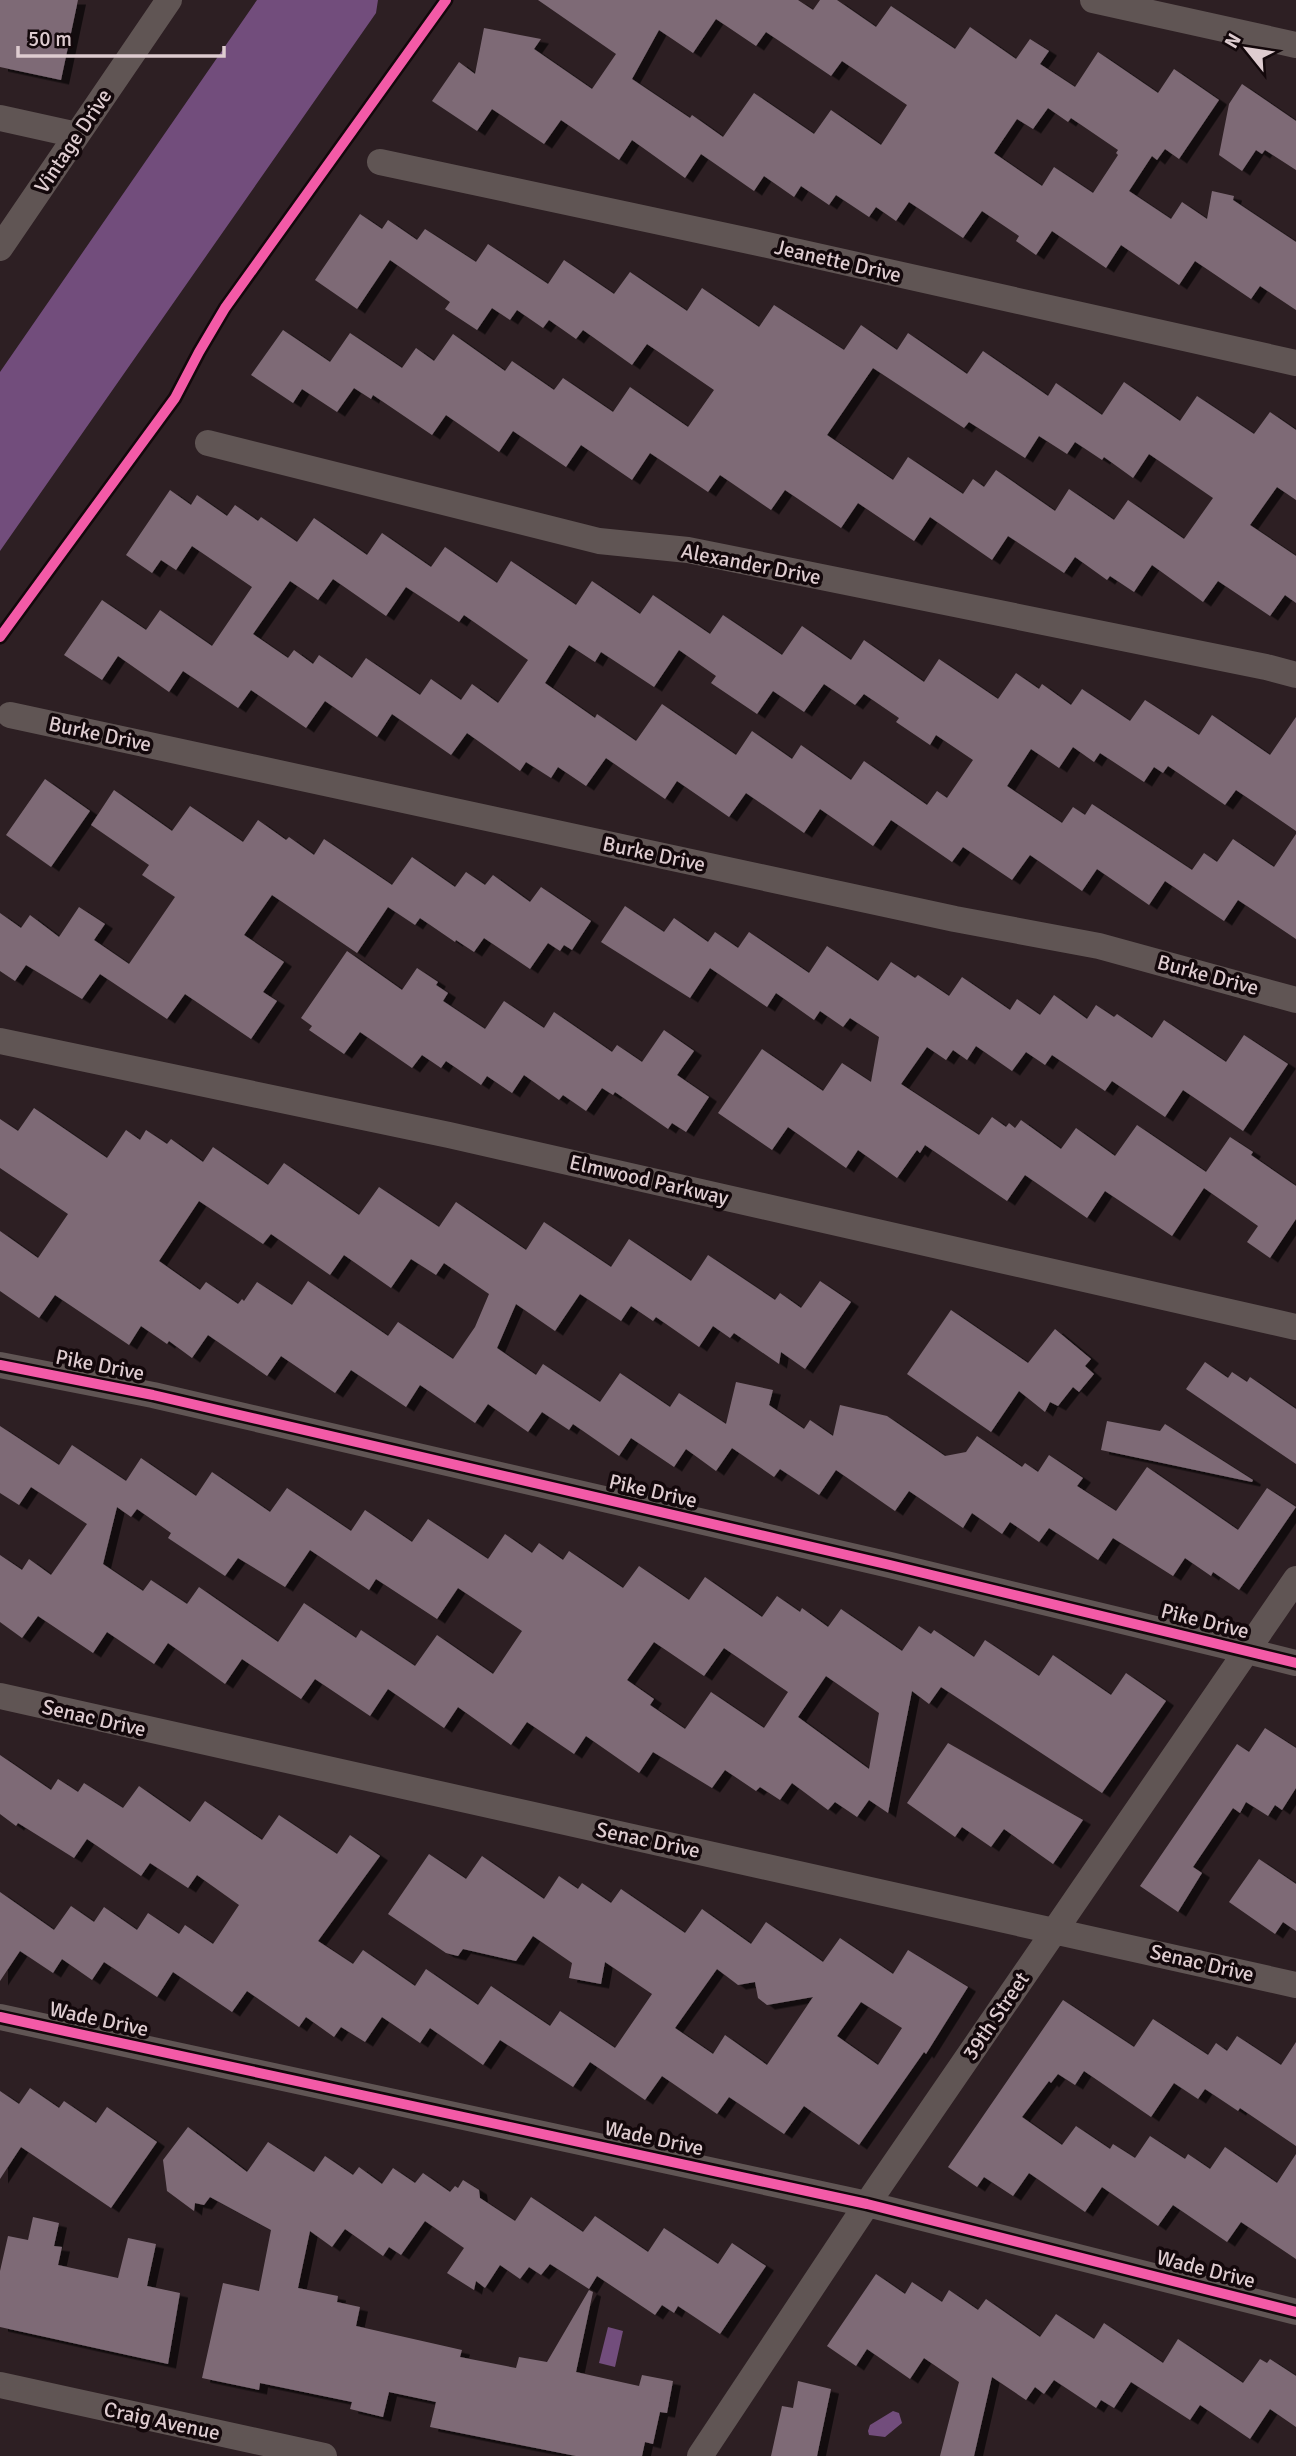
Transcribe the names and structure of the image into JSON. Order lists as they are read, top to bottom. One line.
{"streets":{"street":["Vintage Drive","Jeanette Drive","Alexander Drive","Burke Drive","Elmwood Parkway","Pike Drive","Senac Drive","39th Street","Wade Drive","Craig Avenue"]},"crossings":[["Pike Drive","39th Street"],["Senac Drive","39th Street"],["39th Street","Wade Drive"]],"scale_bar":"50 m","north":"top left"}
